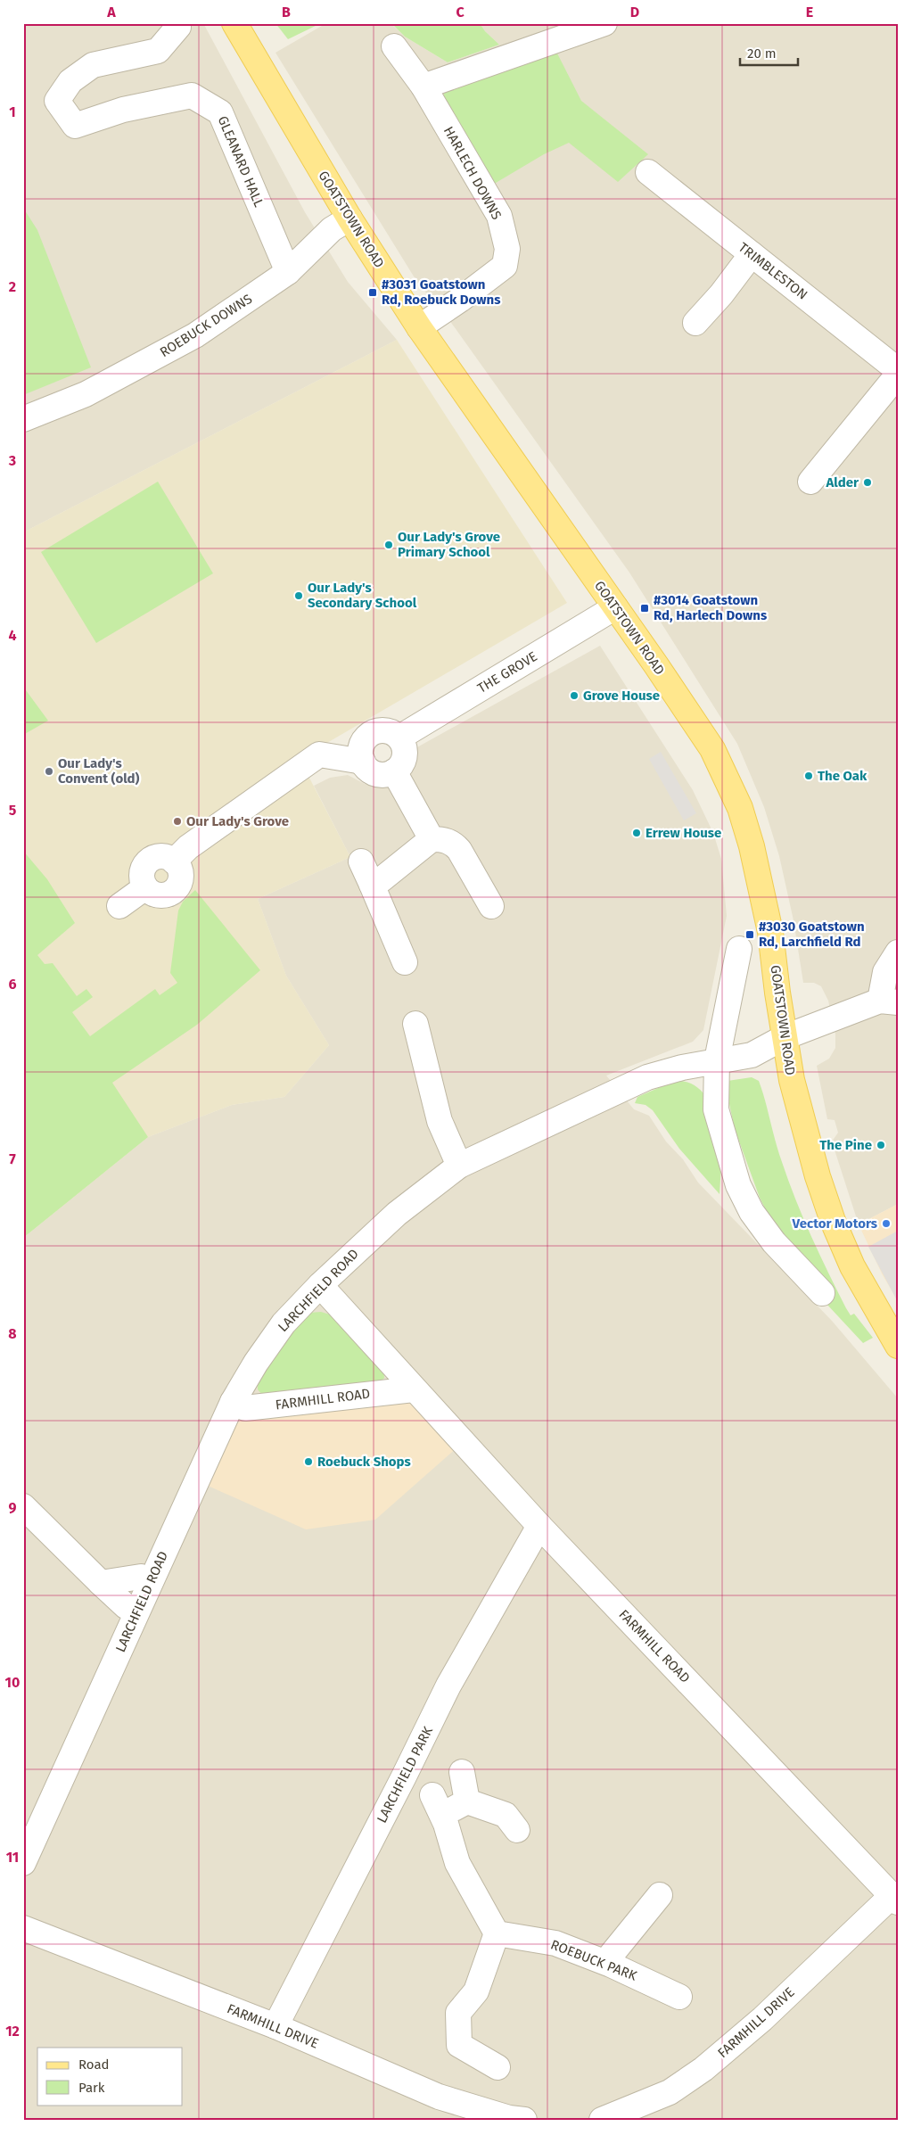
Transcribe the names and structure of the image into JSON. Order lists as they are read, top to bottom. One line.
{"streets":{"main road":["GOATSTOWN ROAD"],"street":["GLEANARD HALL","HARLECH DOWNS","TRIMBLESTON","ROEBUCK DOWNS","THE GROVE","LARCHFIELD ROAD","FARMHILL ROAD","LARCHFIELD PARK","ROEBUCK PARK","FARMHILL DRIVE"]},"crossings":[["GLEANARD HALL","ROEBUCK DOWNS"],["HARLECH DOWNS","GOATSTOWN ROAD"],["GOATSTOWN ROAD","ROEBUCK DOWNS"],["GOATSTOWN ROAD","THE GROVE"],["GOATSTOWN ROAD","LARCHFIELD ROAD"],["LARCHFIELD ROAD","FARMHILL ROAD"],["FARMHILL ROAD","LARCHFIELD PARK"],["FARMHILL ROAD","FARMHILL DRIVE"],["LARCHFIELD PARK","FARMHILL DRIVE"]],"places":{"transit":["#3031 Goatstown Rd, Roebuck Downs","#3014 Goatstown Rd, Harlech Downs","#3030 Goatstown Rd, Larchfield Rd"],"other":["Alder","Our Lady's Grove Primary School","Our Lady's Secondary School","Grove House","Our Lady's Convent (old)","The Oak","Our Lady's Grove","Errew House","The Pine","Vector Motors","Roebuck Shops"]},"legend":["Road","Park"],"scale_bar":"20 m","grid":{"columns":["A","B","C","D","E"],"rows":["1","2","3","4","5","6","7","8","9","10","11","12"]}}
